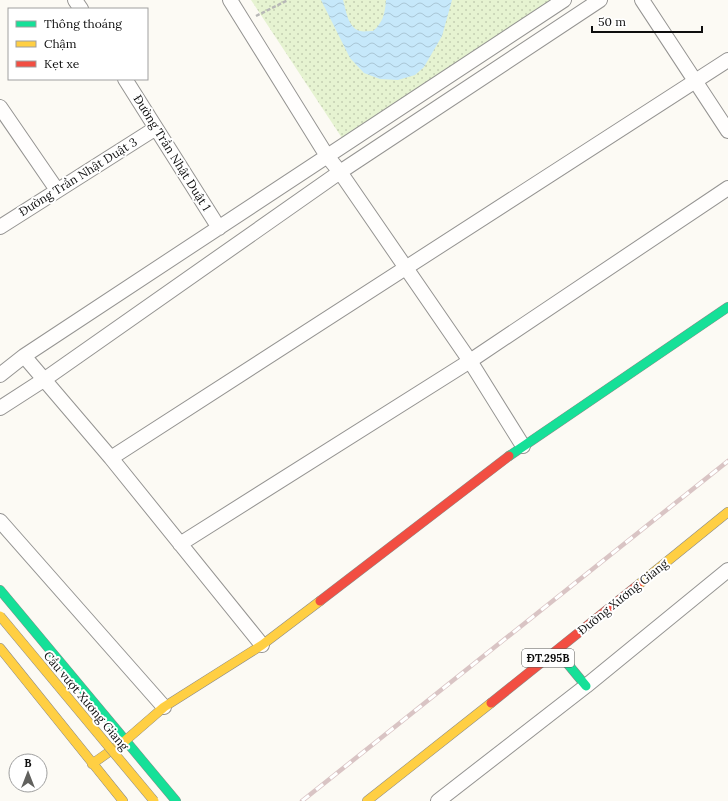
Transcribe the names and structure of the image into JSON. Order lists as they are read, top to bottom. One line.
{"streets":{"street":["Đường Trần Nhật Duật 1","Đường Trần Nhật Duật 3","Đường Xương Giang","ĐT.295B","Cầu vượt Xương Giang"]},"crossings":[["Đường Trần Nhật Duật 1","Đường Trần Nhật Duật 3"]],"legend":["Thông thoáng","Chậm","Kẹt xe"],"scale_bar":"50 m","north":"top"}
